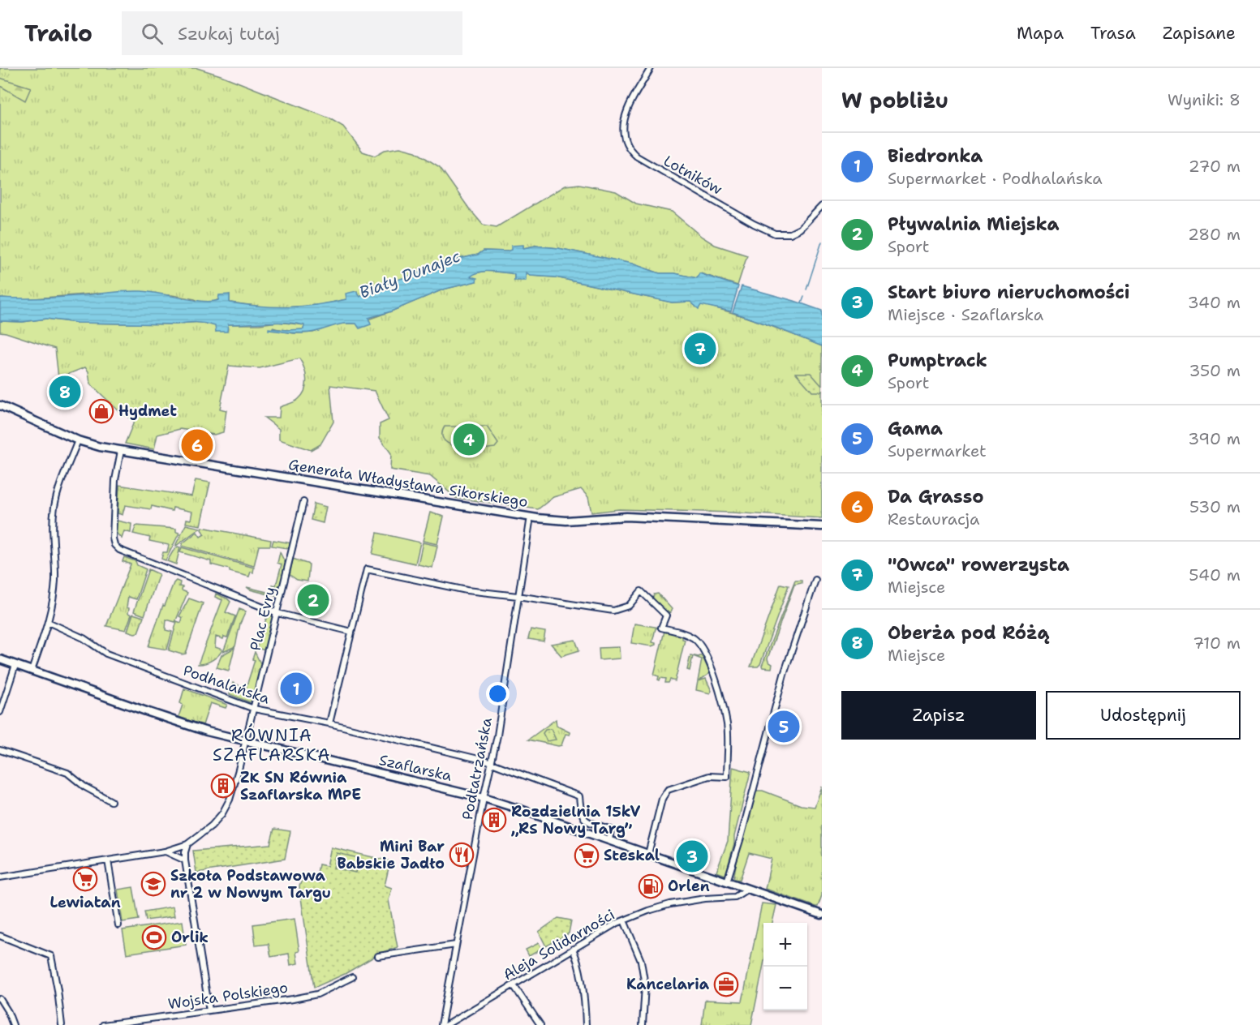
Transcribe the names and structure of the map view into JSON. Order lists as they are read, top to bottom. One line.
{"streets":{"street":["Lotników","Generała Władysława Sikorskiego","Plac Evry","Podhalańska","Szaflarska","Podtatrzańska","Aleja Solidarności","Wojska Polskiego"]},"crossings":[["Generała Władysława Sikorskiego","Podtatrzańska"],["Plac Evry","Podhalańska"],["Plac Evry","Szaflarska"],["Podhalańska","Szaflarska"],["Podhalańska","Podtatrzańska"],["Szaflarska","Podtatrzańska"],["Szaflarska","Aleja Solidarności"]],"districts":["RÓWNIA SZAFLARSKA"],"water":["Biały Dunajec"],"places":{"shop":["Hydmet"],"building":["ZK SN Równia Szaflarska MPE","Rozdzielnia 15kV „RS Nowy Targ”"],"restaurant":["Mini Bar Babskie Jadło"],"supermarket":["Steskal","Lewiatan"],"school or university":["Szkoła Podstawowa nr 2 w Nowym Targu"],"fuel station":["Orlen"],"sports":["Orlik"],"office":["Kancelaria"]},"page":{"header":"Trailo","search":"Szukaj tutaj","nav":["Mapa","Trasa","Zapisane"],"heading":["W pobliżu","Wyniki: 8"],"list":[{"mark":"1","name":"Biedronka","note":"Supermarket · Podhalańska","value":"270 m"},{"mark":"2","name":"Pływalnia Miejska","note":"Sport","value":"280 m"},{"mark":"3","name":"Start biuro nieruchomości","note":"Miejsce · Szaflarska","value":"340 m"},{"mark":"4","name":"Pumptrack","note":"Sport","value":"350 m"},{"mark":"5","name":"Gama","note":"Supermarket","value":"390 m"},{"mark":"6","name":"Da Grasso","note":"Restauracja","value":"530 m"},{"mark":"7","name":"\"Owca\" rowerzysta","note":"Miejsce","value":"540 m"},{"mark":"8","name":"Oberża pod Różą","note":"Miejsce","value":"710 m"}],"pins":["7","8","4","6","2","1","5","3"],"buttons":["Zapisz","Udostępnij"],"map_buttons":["+","−"]}}
